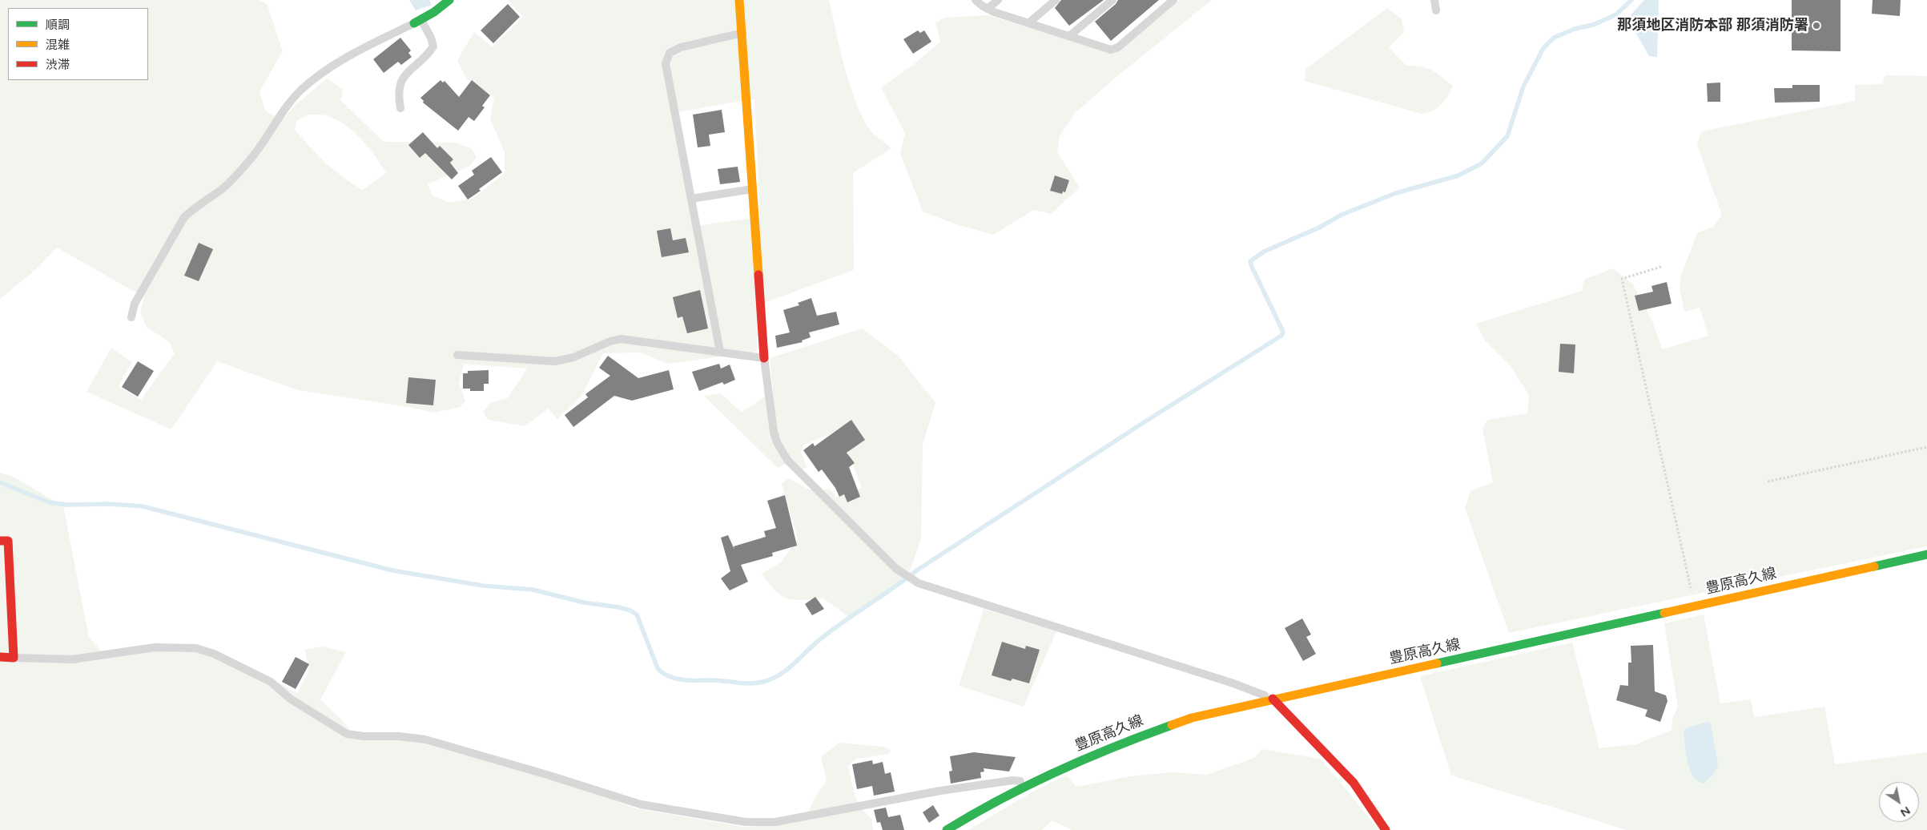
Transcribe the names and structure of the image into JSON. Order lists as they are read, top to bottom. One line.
{"streets":{"main road":["豊原高久線"]},"places":["那須地区消防本部 那須消防署"],"legend":["順調","混雑","渋滞"],"north":"bottom right"}
